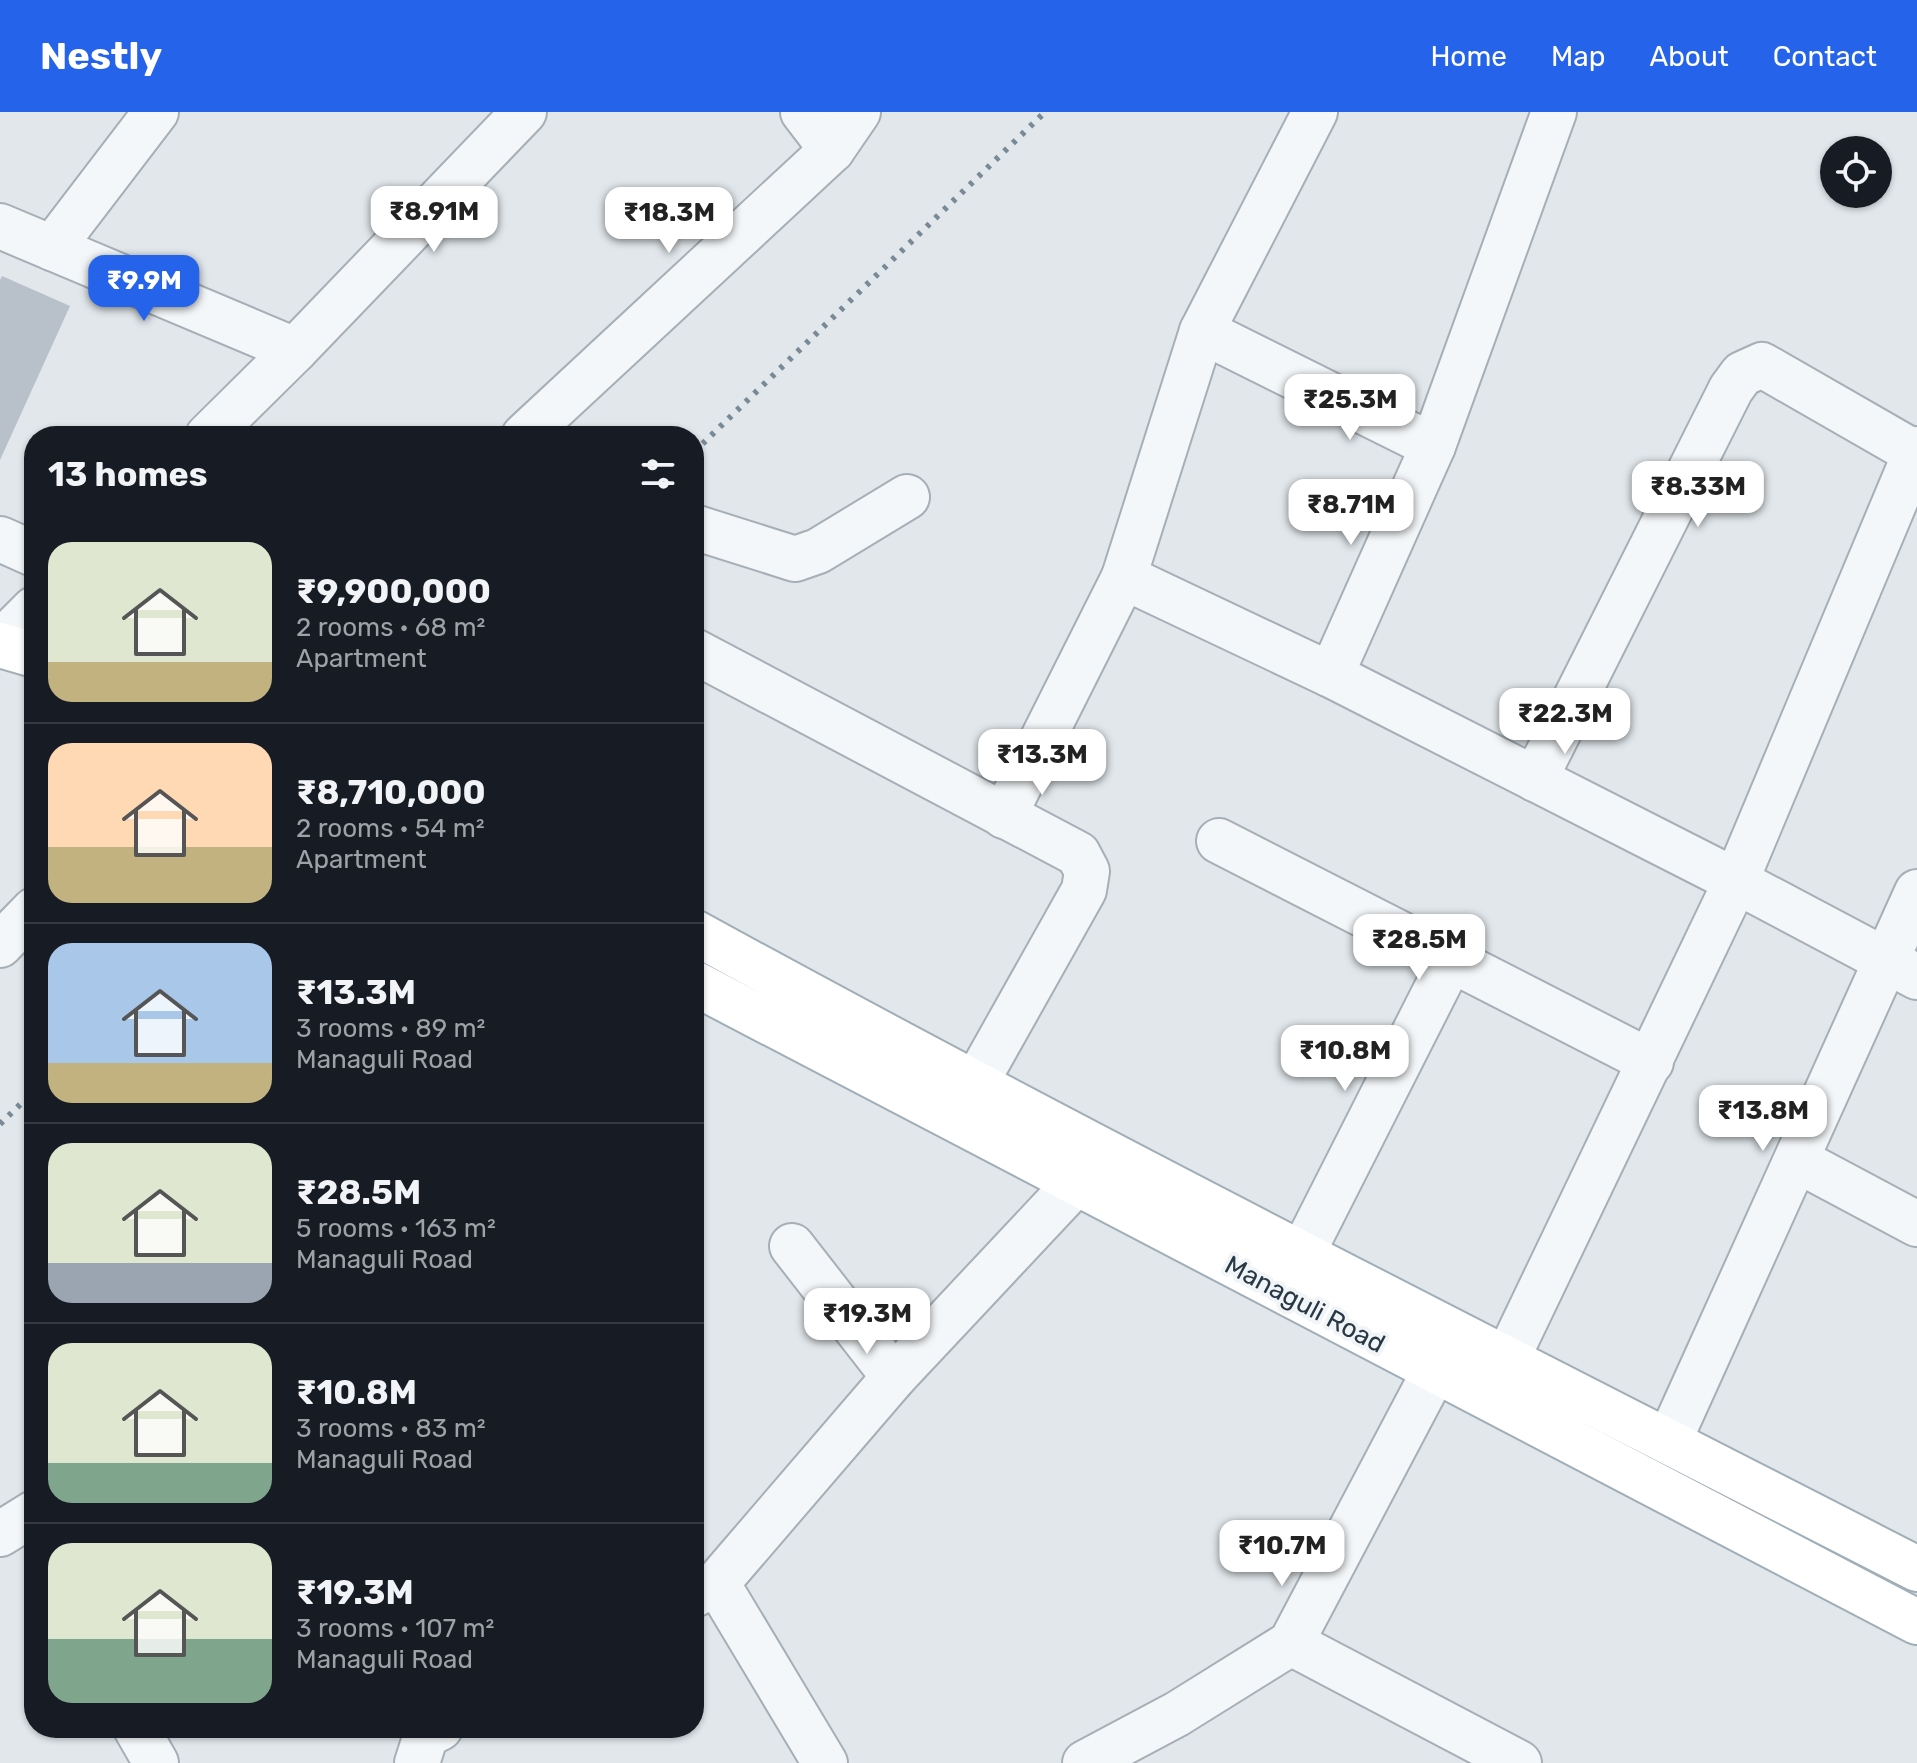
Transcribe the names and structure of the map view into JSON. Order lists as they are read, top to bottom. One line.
{"streets":{"main road":["Managuli Road"]},"page":{"header":"Nestly","nav":["Home","Map","About","Contact"],"price":["₹8.91M","₹18.3M","₹9.9M","₹25.3M","₹8.33M","₹8.71M","₹22.3M","₹13.3M","₹28.5M","₹10.8M","₹13.8M","₹19.3M","₹10.7M"],"heading":"13 homes","list":[{"name":"₹9,900,000","note":"2 rooms · 68 m² · Apartment"},{"name":"₹8,710,000","note":"2 rooms · 54 m² · Apartment"},{"name":"₹13.3M","note":"3 rooms · 89 m² · Managuli Road"},{"name":"₹28.5M","note":"5 rooms · 163 m² · Managuli Road"},{"name":"₹10.8M","note":"3 rooms · 83 m² · Managuli Road"},{"name":"₹19.3M","note":"3 rooms · 107 m² · Managuli Road"}]}}
